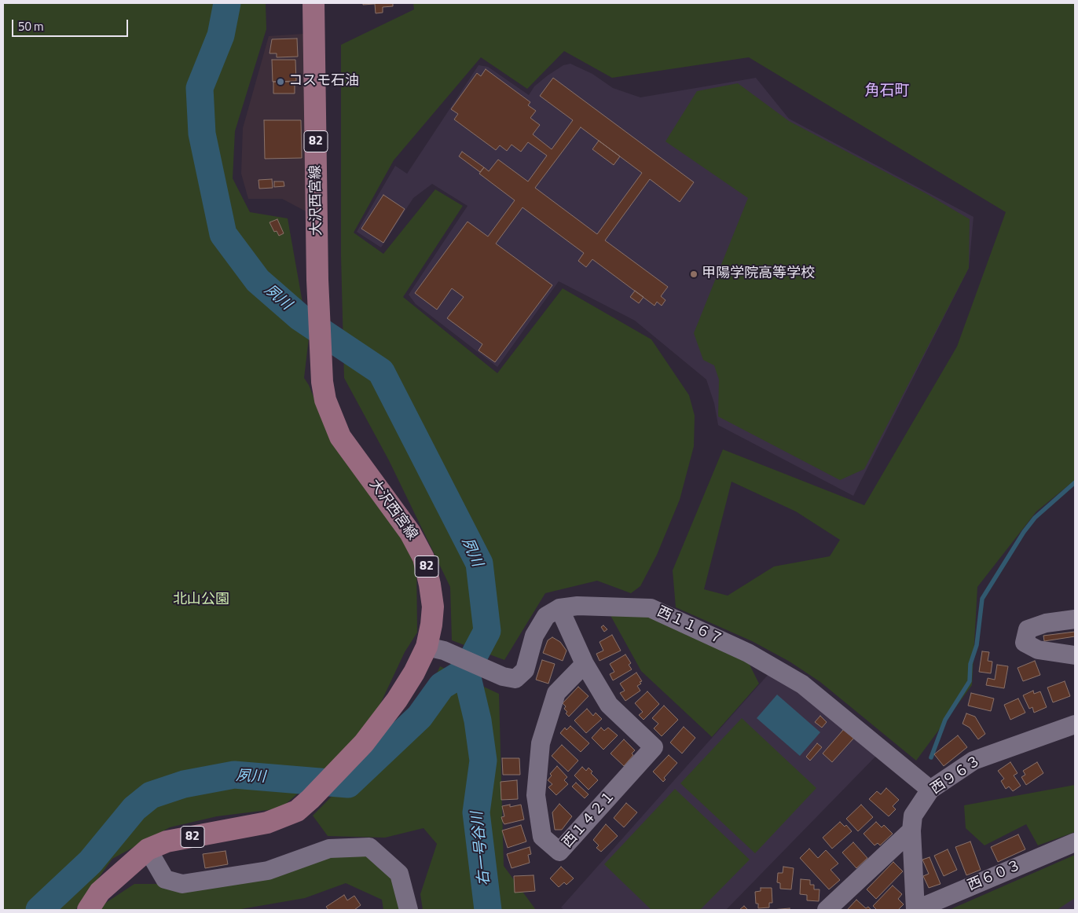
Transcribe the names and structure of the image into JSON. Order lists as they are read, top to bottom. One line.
{"streets":{"main road":["82","大沢西宮線"],"street":["西１１６７","西９６３","西１４２１","西６０３"]},"crossings":[["大沢西宮線","西１１６７"],["西１１６７","西９６３"],["西１１６７","西１４２１"],["西９６３","西６０３"]],"districts":["角石町"],"water":["夙川","右一号谷川"],"parks":["北山公園"],"places":["コスモ石油","甲陽学院高等学校"],"scale_bar":"50 m"}
